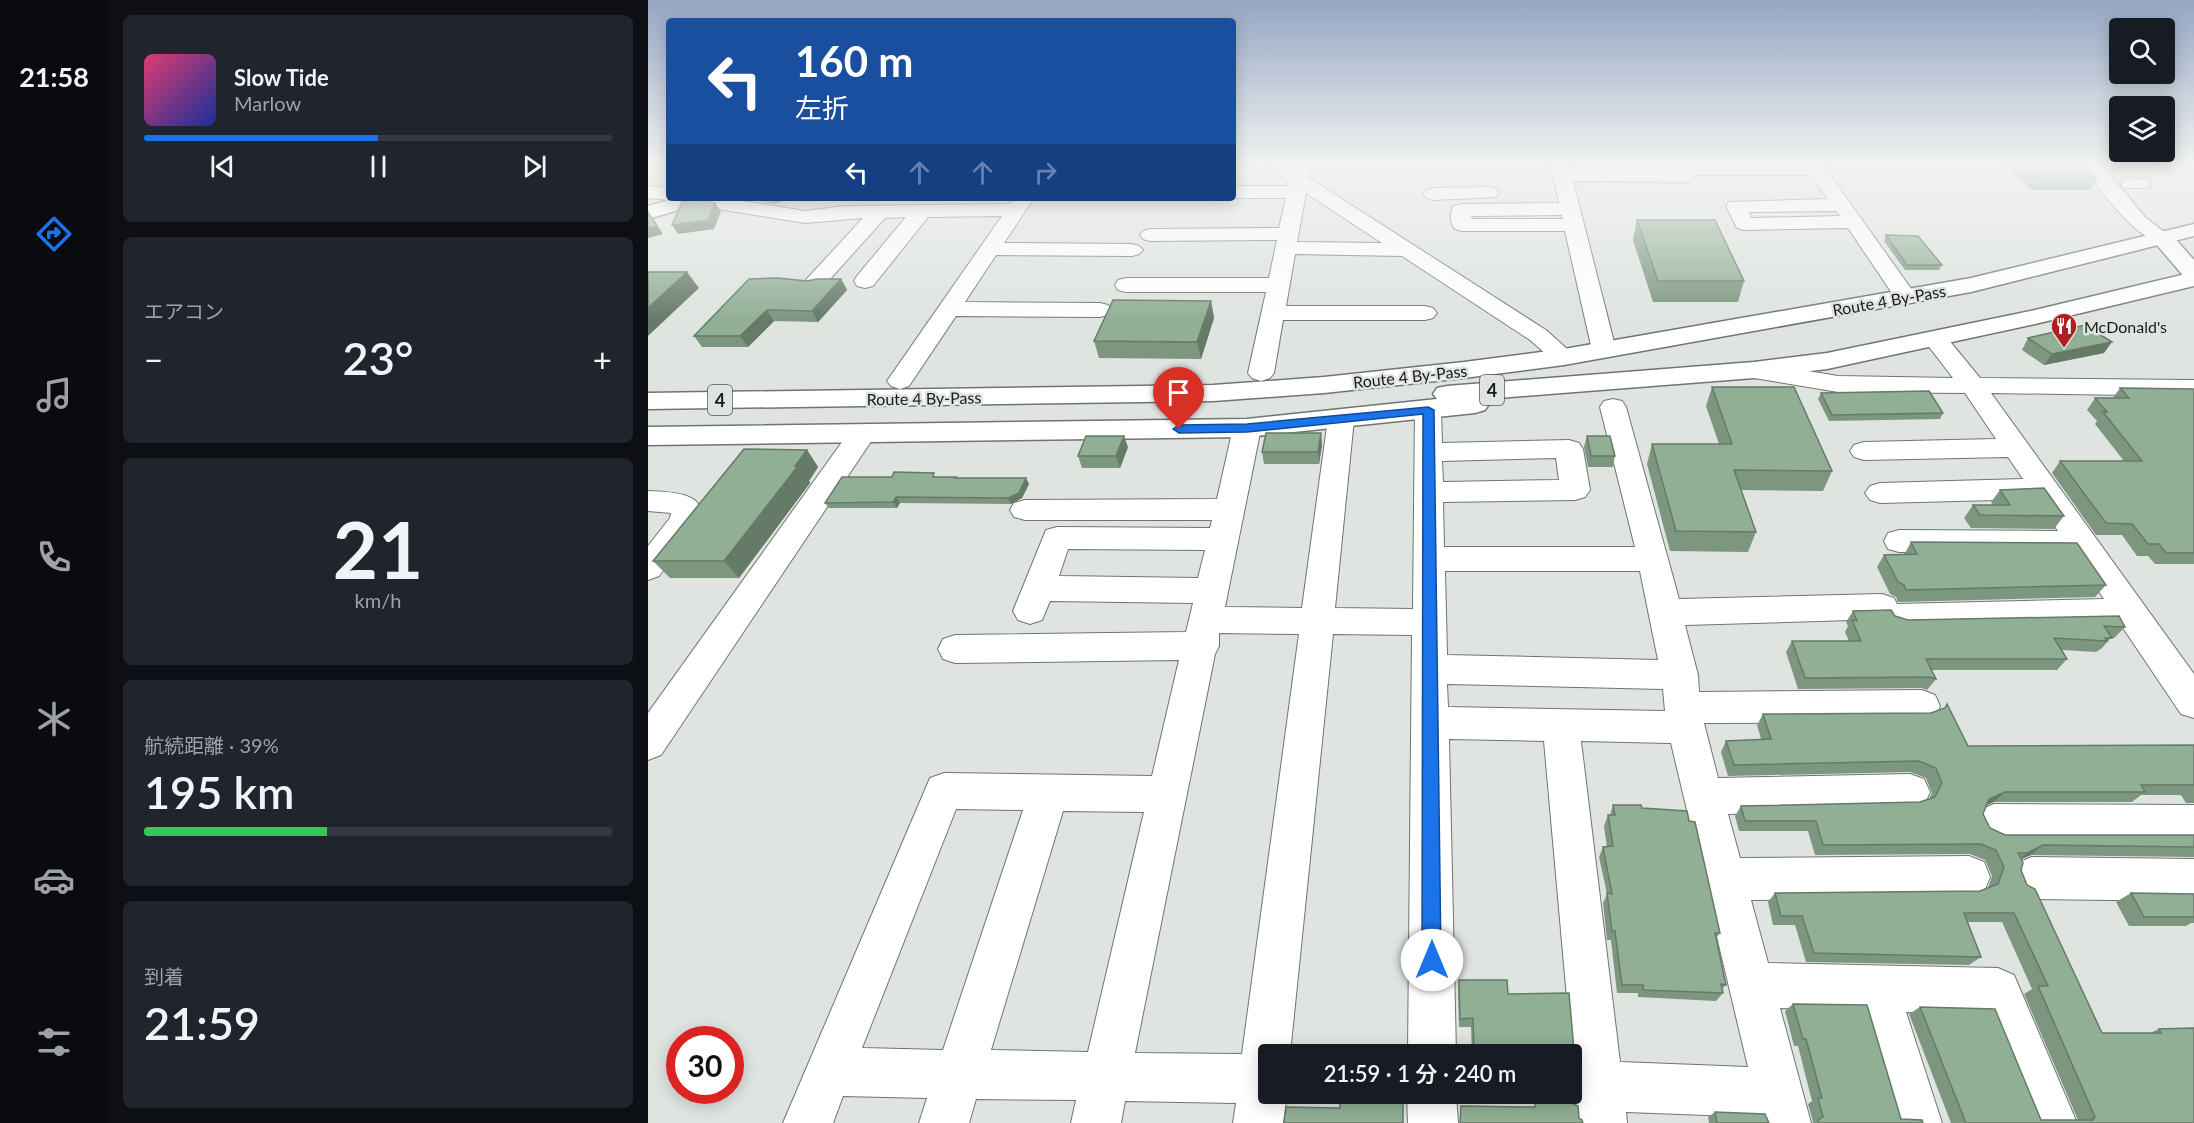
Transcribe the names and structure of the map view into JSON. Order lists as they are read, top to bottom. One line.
{"streets":{"main road":["Route 4 By-Pass","4"]},"places":{"restaurant":["McDonald's"]},"page":{"tabs":"21:58","turn":["160 m","左折"],"song":["Slow Tide","Marlow"],"tile":["エアコン",["21","km/h"],["航続距離 · 39%","195 km"],["到着","21:59"]],"heat":["−","23°","+"],"limit":"30","trip":"21:59 · 1 分 · 240 m"}}
